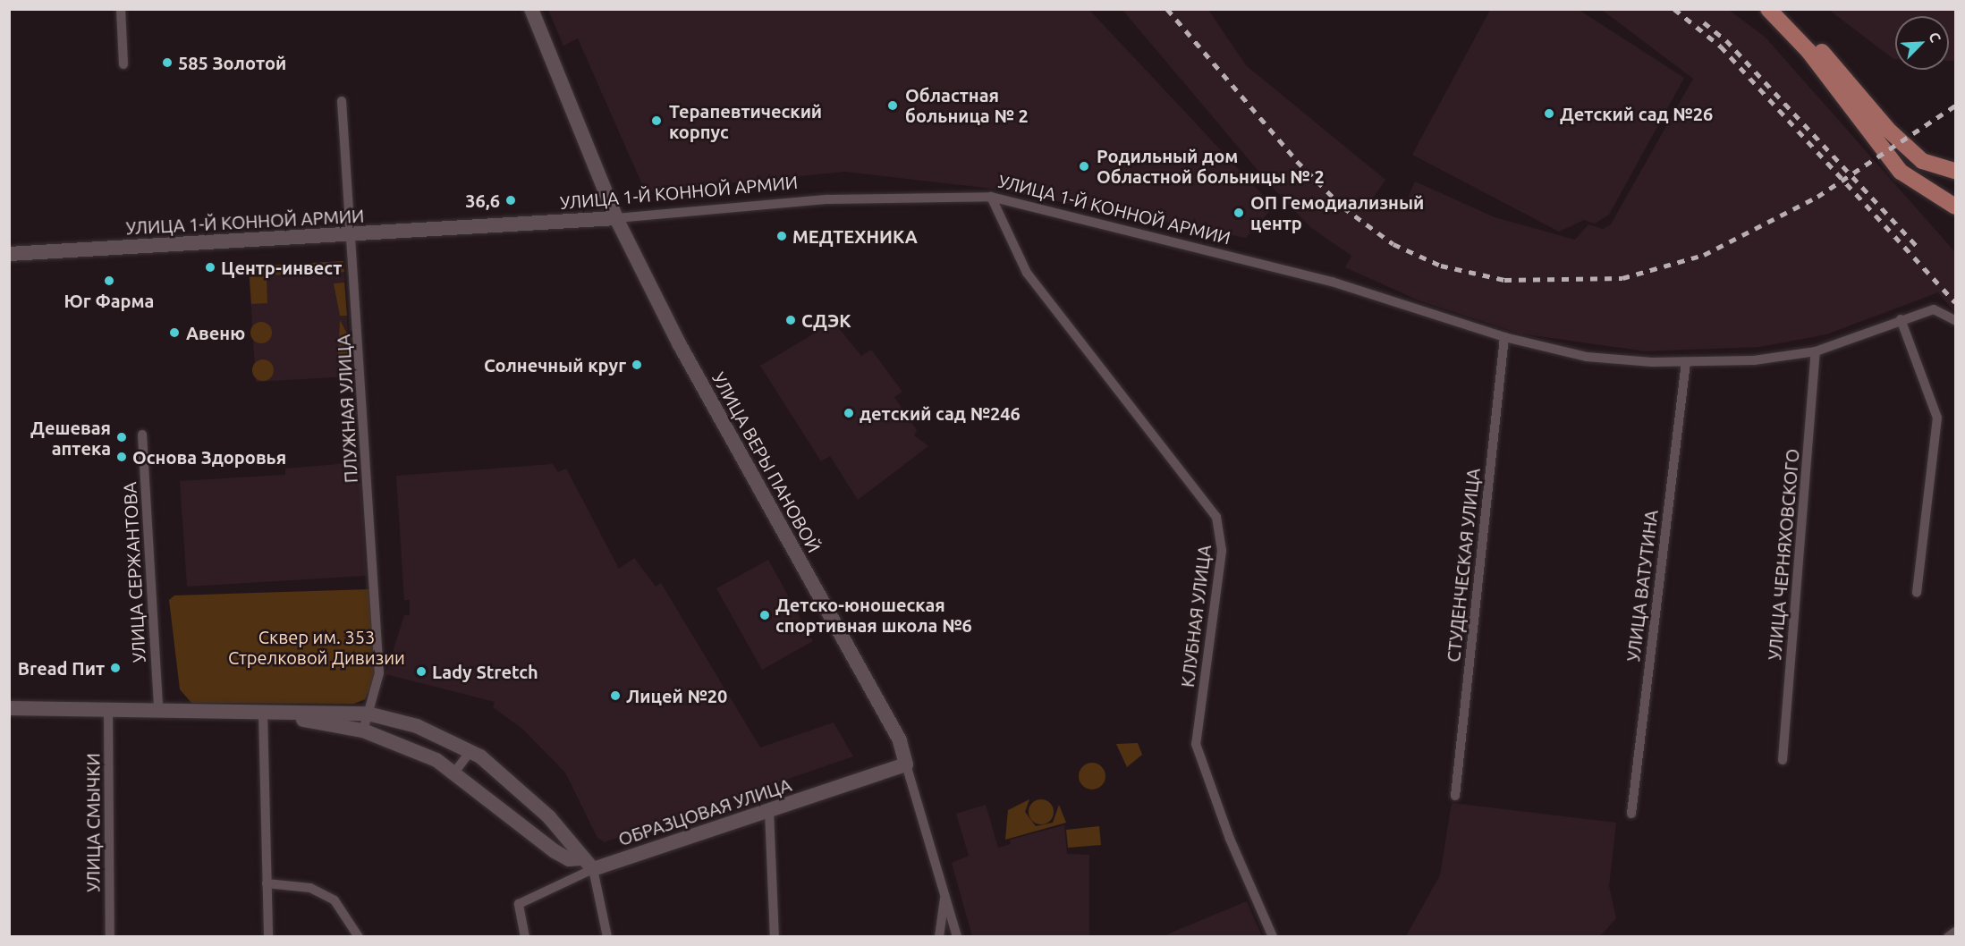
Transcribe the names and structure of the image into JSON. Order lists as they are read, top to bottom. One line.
{"streets":{"street":["УЛИЦА 1-Й КОННОЙ АРМИИ","ПЛУЖНАЯ УЛИЦА","УЛИЦА ВЕРЫ ПАНОВОЙ","УЛИЦА ЧЕРНЯХОВСКОГО","СТУДЕНЧЕСКАЯ УЛИЦА","УЛИЦА СЕРЖАНТОВА","УЛИЦА ВАТУТИНА","КЛУБНАЯ УЛИЦА","ОБРАЗЦОВАЯ УЛИЦА","УЛИЦА СМЫЧКИ"]},"crossings":[["УЛИЦА 1-Й КОННОЙ АРМИИ","ПЛУЖНАЯ УЛИЦА"],["УЛИЦА 1-Й КОННОЙ АРМИИ","УЛИЦА ВЕРЫ ПАНОВОЙ"],["УЛИЦА 1-Й КОННОЙ АРМИИ","УЛИЦА ЧЕРНЯХОВСКОГО"],["УЛИЦА 1-Й КОННОЙ АРМИИ","СТУДЕНЧЕСКАЯ УЛИЦА"],["УЛИЦА 1-Й КОННОЙ АРМИИ","УЛИЦА ВАТУТИНА"],["УЛИЦА 1-Й КОННОЙ АРМИИ","КЛУБНАЯ УЛИЦА"],["УЛИЦА ВЕРЫ ПАНОВОЙ","ОБРАЗЦОВАЯ УЛИЦА"]],"parks":["Сквер им. 353 Стрелковой Дивизии"],"places":["585 Золотой","Областная больница № 2","Детский сад №26","Терапевтический корпус","Родильный дом Областной больницы № 2","36,6","ОП Гемодиализный центр","МЕДТЕХНИКА","Центр-инвест","Юг Фарма","СДЭК","Авеню","Солнечный круг","детский сад №246","Дешевая аптека","Основа Здоровья","Детско-юношеская спортивная школа №6","Bread Пит","Lady Stretch","Лицей №20"],"north":"top right"}
